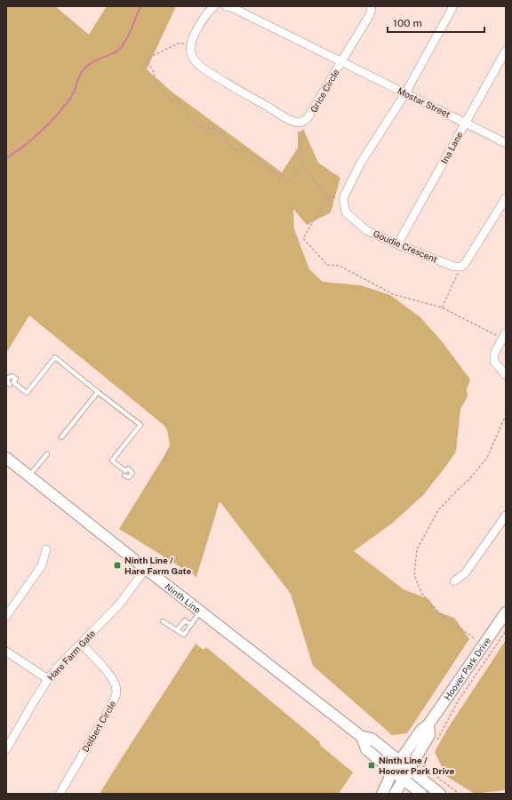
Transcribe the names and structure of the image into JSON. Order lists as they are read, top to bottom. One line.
{"streets":{"main road":["Ninth Line","Hoover Park Drive"],"street":["Grice Circle","Mostar Street","Ina Lane","Goudie Crescent","Hare Farm Gate","Delbert Circle"]},"crossings":[["Grice Circle","Mostar Street"],["Mostar Street","Ina Lane"],["Ina Lane","Goudie Crescent"],["Ninth Line","Hare Farm Gate"],["Ninth Line","Hoover Park Drive"],["Hare Farm Gate","Delbert Circle"]],"places":{"transit":["Ninth Line / Hare Farm Gate","Ninth Line / Hoover Park Drive"]},"scale_bar":"100 m"}
